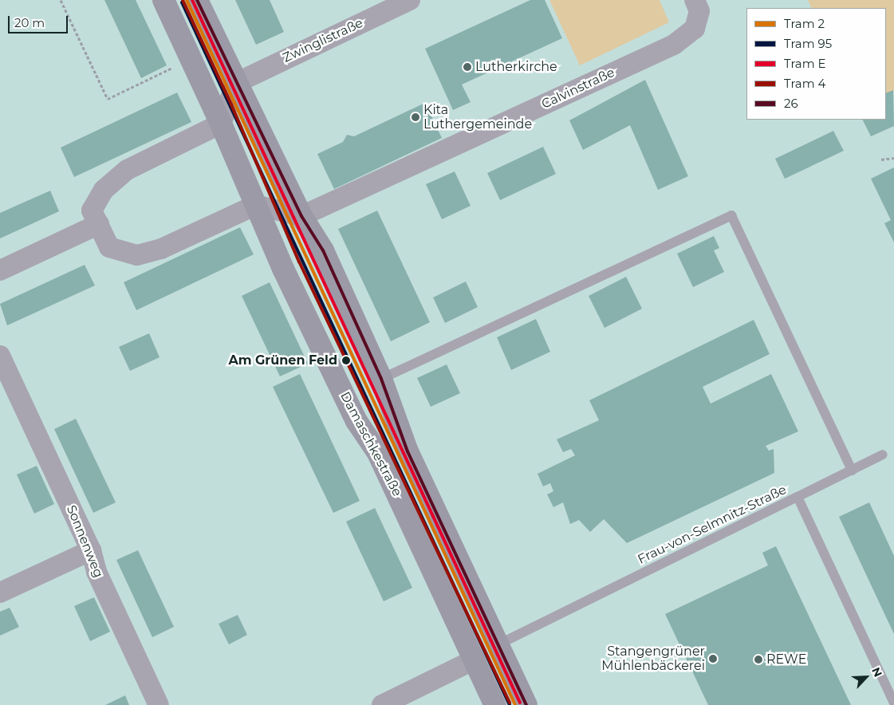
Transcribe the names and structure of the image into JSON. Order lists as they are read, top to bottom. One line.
{"streets":{"street":["Zwinglistraße","Calvinstraße","Damaschkestraße","Sonnenweg"],"lane":["Frau-von-Selmnitz-Straße"]},"places":["Lutherkirche","Kita Luthergemeinde","Am Grünen Feld","Stangengrüner Mühlenbäckerei","REWE"],"lines":["tram line 2","tram line E","tram line 4","transit line 26","tram line 95"],"legend":["Tram 2","Tram 95","Tram E","Tram 4","26"],"scale_bar":"20 m","north":"top right"}
